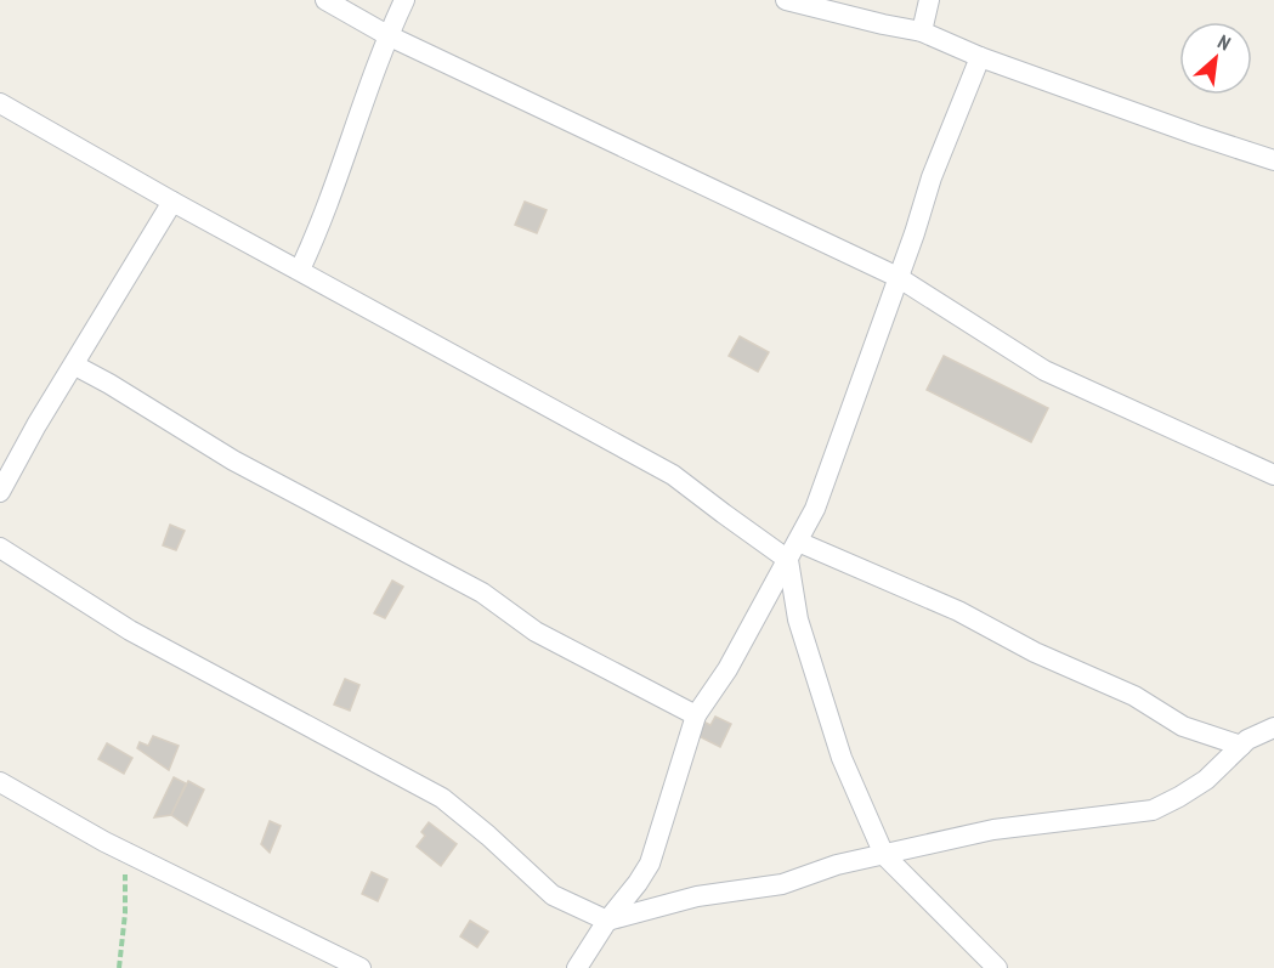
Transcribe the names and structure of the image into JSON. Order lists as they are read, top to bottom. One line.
{"north":"top right"}
